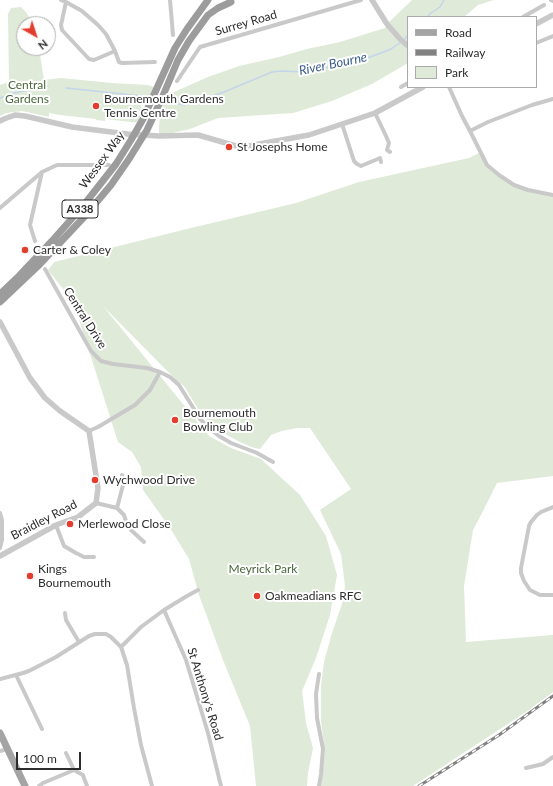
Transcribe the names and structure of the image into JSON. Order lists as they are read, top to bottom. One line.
{"streets":{"highway":["Wessex Way","A338"],"street":["Surrey Road","Central Drive","Braidley Road","St Anthony's Road"]},"crossings":[["Wessex Way","Central Drive"]],"water":["River Bourne"],"parks":["Central Gardens","Meyrick Park"],"places":["Bournemouth Gardens Tennis Centre","St Josephs Home","Carter & Coley","Bournemouth Bowling Club","Wychwood Drive","Merlewood Close","Kings Bournemouth","Oakmeadians RFC"],"legend":["Road","Railway","Park"],"scale_bar":"100 m","north":"bottom right"}
